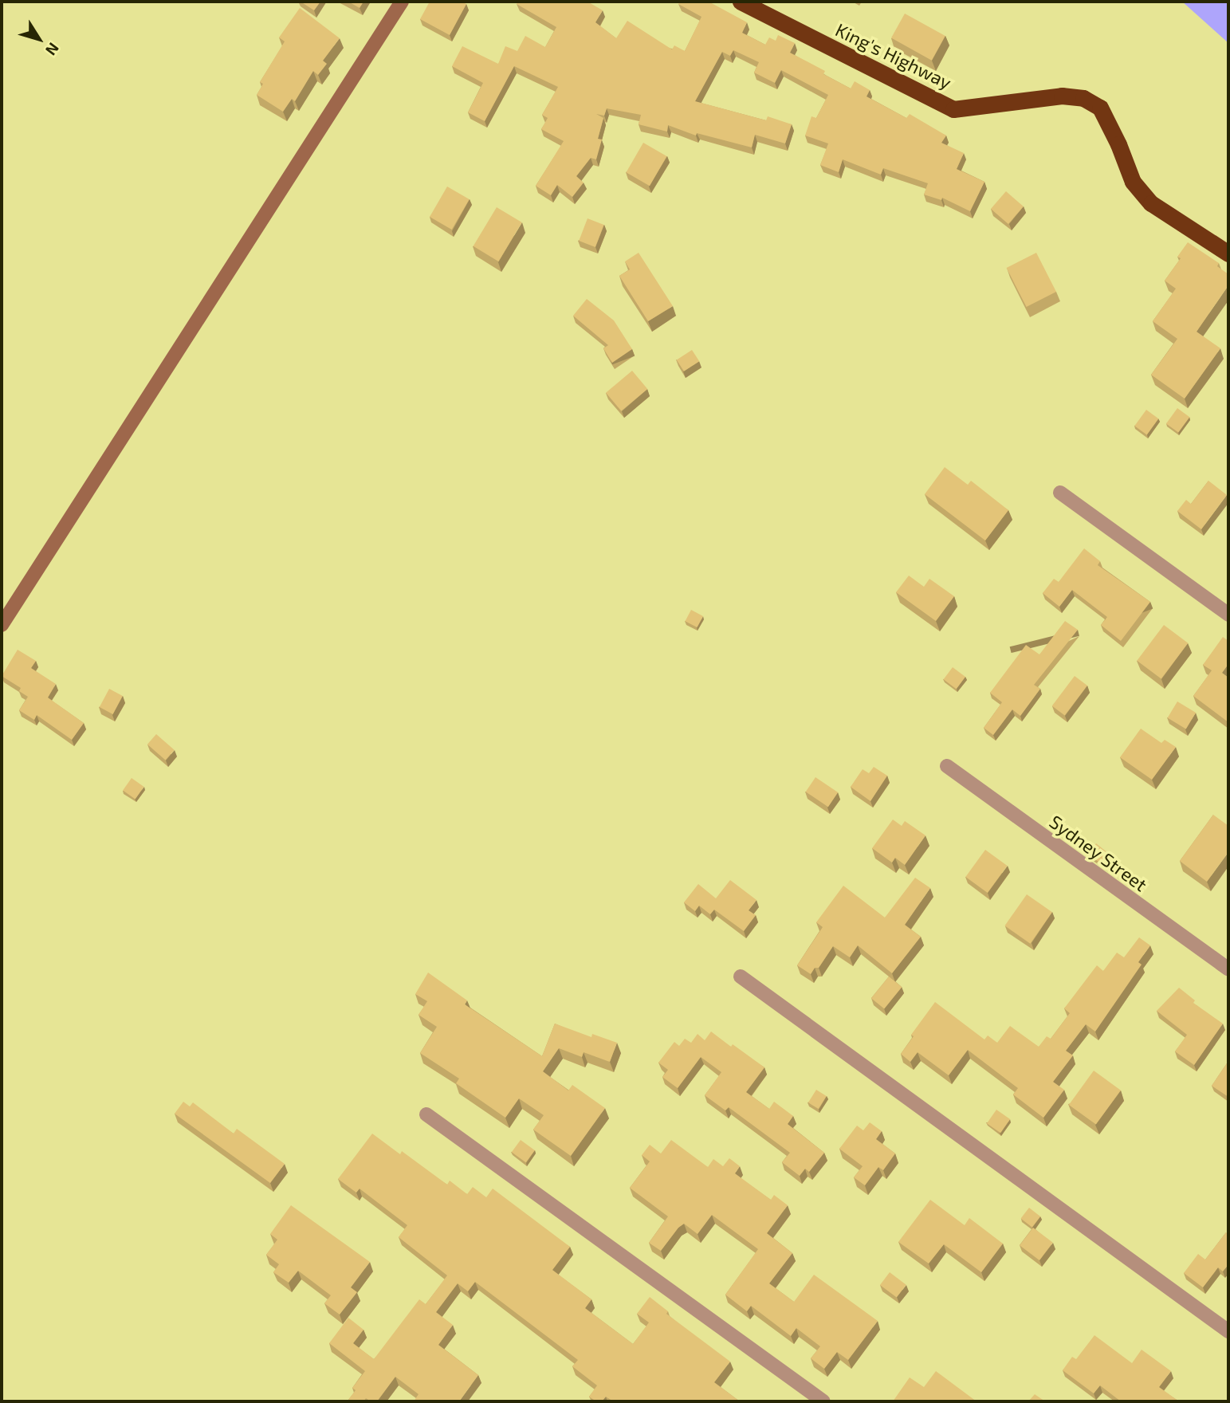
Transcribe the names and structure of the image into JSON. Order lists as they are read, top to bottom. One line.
{"streets":{"highway":["King's Highway"],"street":["Sydney Street"]},"north":"bottom right"}
